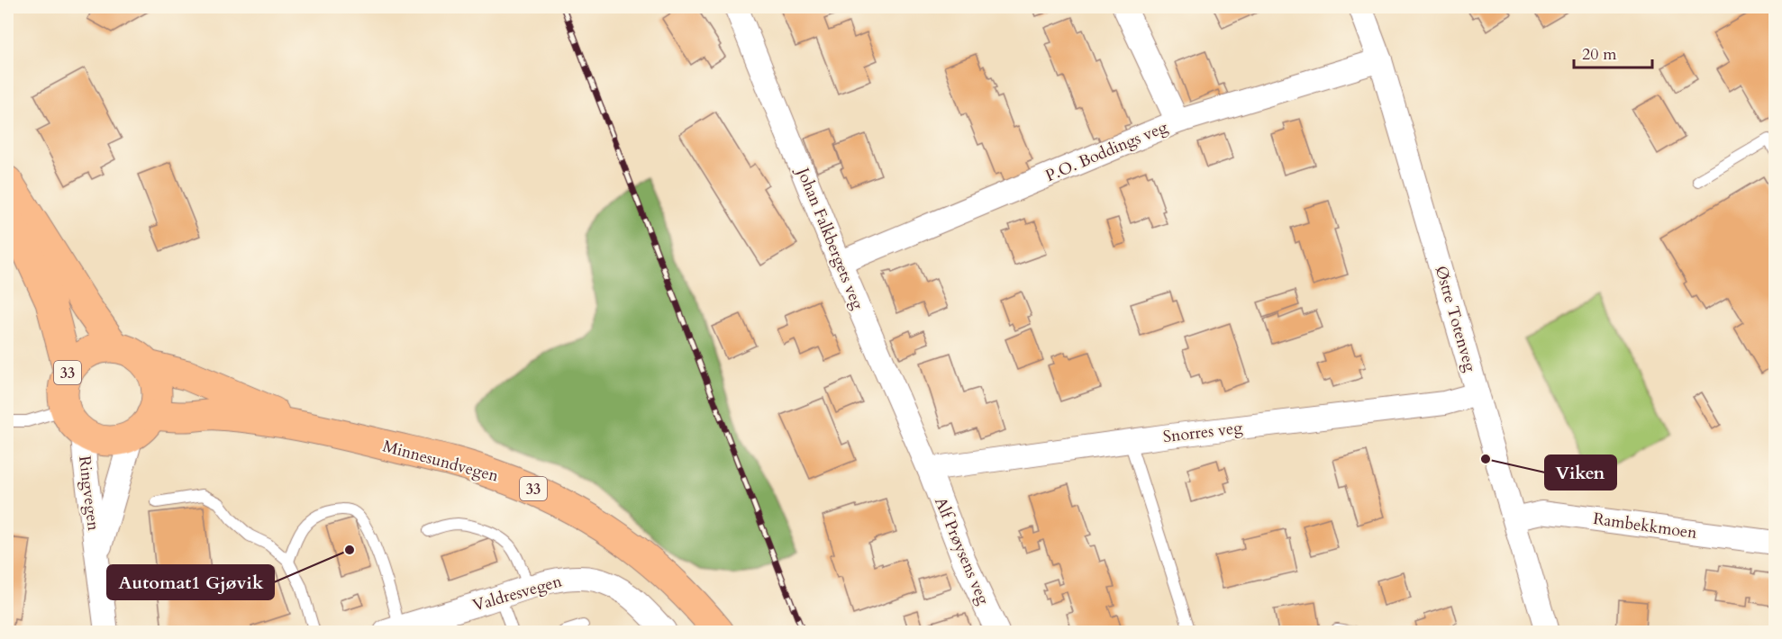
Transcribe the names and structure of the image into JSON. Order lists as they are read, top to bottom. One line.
{"streets":{"main road":["33","Minnesundvegen"],"street":["P.O. Boddings veg","Johan Falkbergets veg","Østre Totenveg","Snorres veg","Ringvegen","Rambekkmoen","Alf Prøysens veg","Valdresvegen"]},"crossings":[["P.O. Boddings veg","Johan Falkbergets veg"],["P.O. Boddings veg","Østre Totenveg"],["Johan Falkbergets veg","Snorres veg"],["Johan Falkbergets veg","Alf Prøysens veg"],["Østre Totenveg","Snorres veg"],["Østre Totenveg","Rambekkmoen"],["33","Minnesundvegen"],["33","Ringvegen"],["Snorres veg","Alf Prøysens veg"],["Minnesundvegen","Ringvegen"]],"places":["Viken","Automat1 Gjøvik"],"scale_bar":"20 m"}
